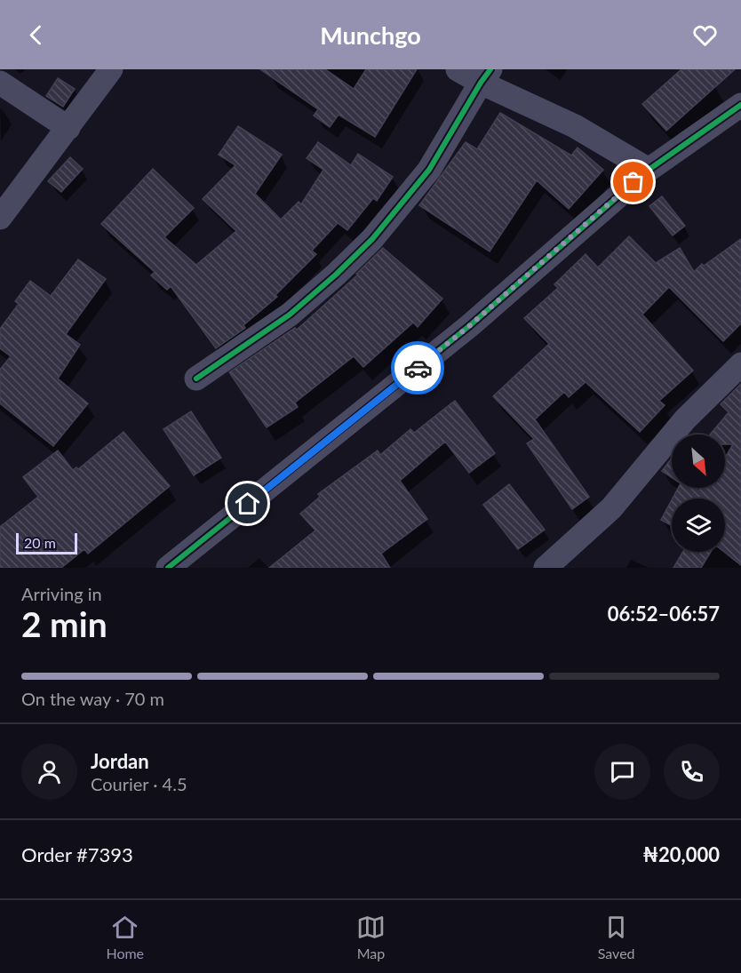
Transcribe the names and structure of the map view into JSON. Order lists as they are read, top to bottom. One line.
{"scale_bar":"20 m","north":"bottom right","page":{"header":"Munchgo","scale":"20 m","heading":["2 min","Arriving in","06:52–06:57"],"panel":["Jordan","Courier · 4.5","Order #7393","₦20,000"],"bar":"On the way · 70 m","tabs":["Home","Map","Saved"]}}
